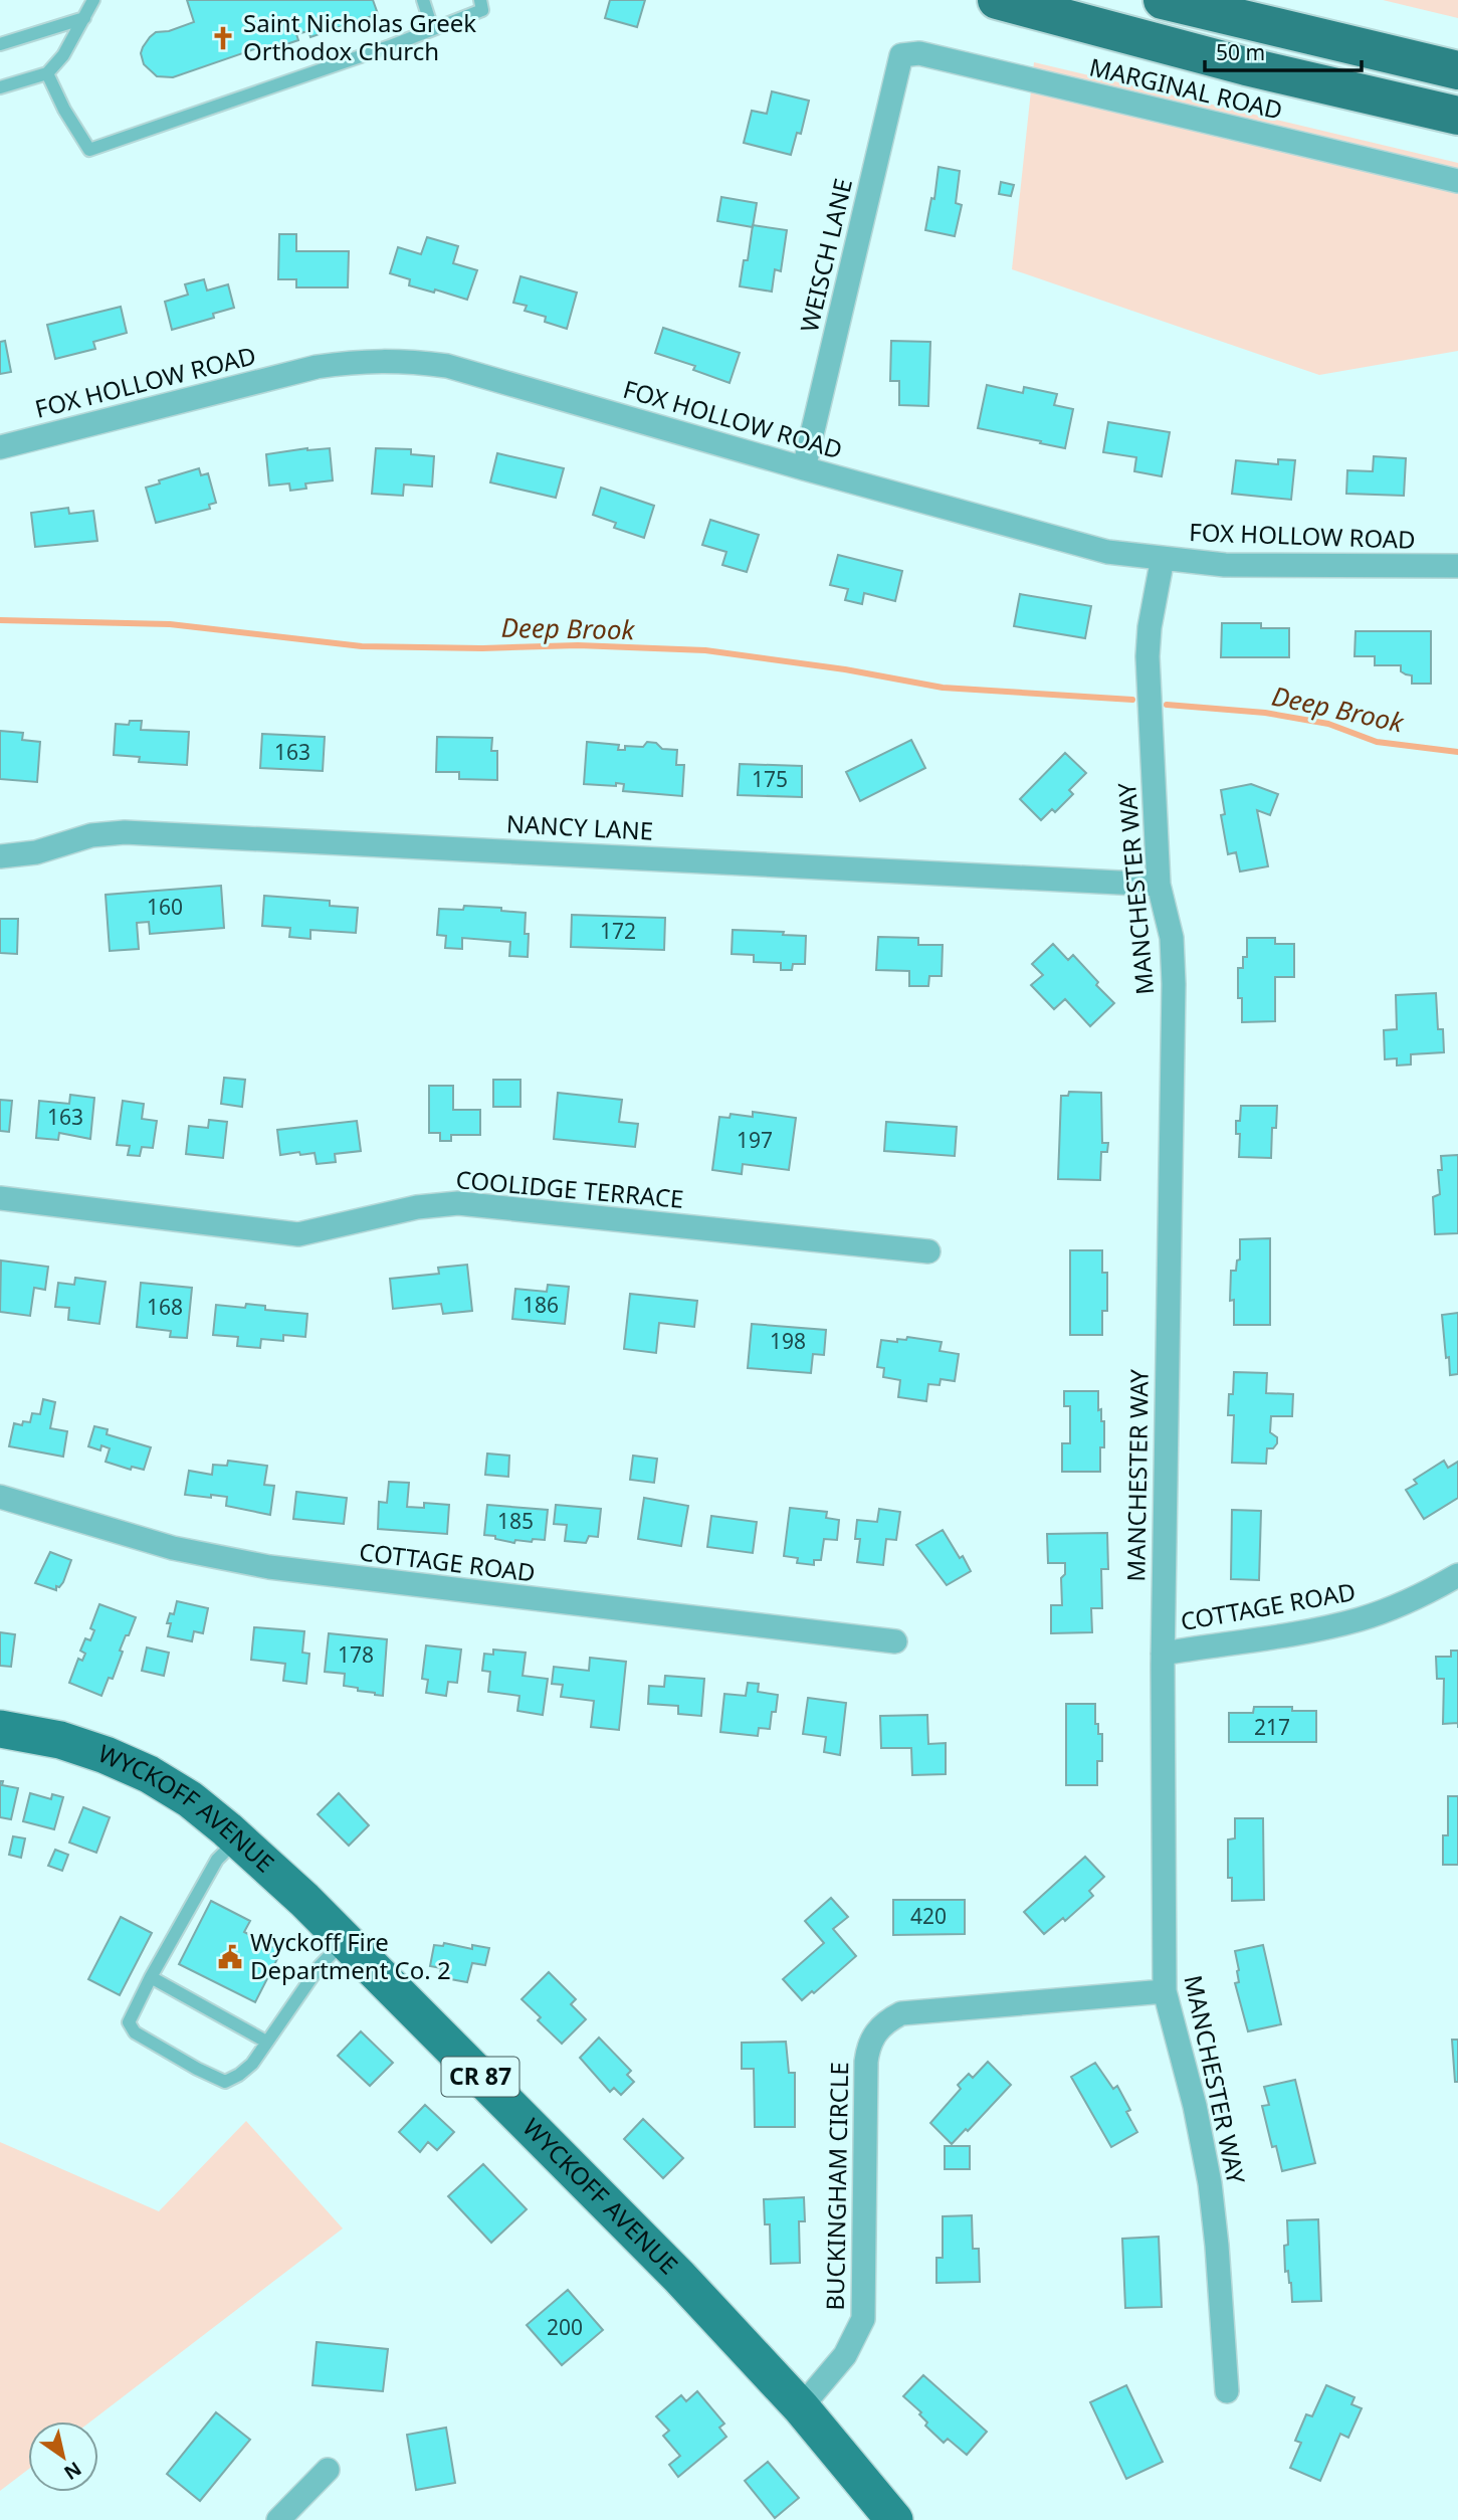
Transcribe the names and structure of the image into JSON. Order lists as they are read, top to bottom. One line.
{"streets":{"main road":["WYCKOFF AVENUE","CR 87"],"street":["MARGINAL ROAD","WEISCH LANE","FOX HOLLOW ROAD","NANCY LANE","MANCHESTER WAY","COOLIDGE TERRACE","COTTAGE ROAD","BUCKINGHAM CIRCLE"]},"crossings":[["MARGINAL ROAD","WEISCH LANE"],["WEISCH LANE","FOX HOLLOW ROAD"],["FOX HOLLOW ROAD","MANCHESTER WAY"],["NANCY LANE","MANCHESTER WAY"],["MANCHESTER WAY","COTTAGE ROAD"],["MANCHESTER WAY","BUCKINGHAM CIRCLE"],["WYCKOFF AVENUE","BUCKINGHAM CIRCLE"]],"water":["Deep Brook"],"places":{"church":["Saint Nicholas Greek Orthodox Church"],"public building":["Wyckoff Fire Department Co. 2"]},"house_numbers":["163","175","160","172","163","197","186","168","198","185","178","217","420","200"],"scale_bar":"50 m","north":"bottom right"}
